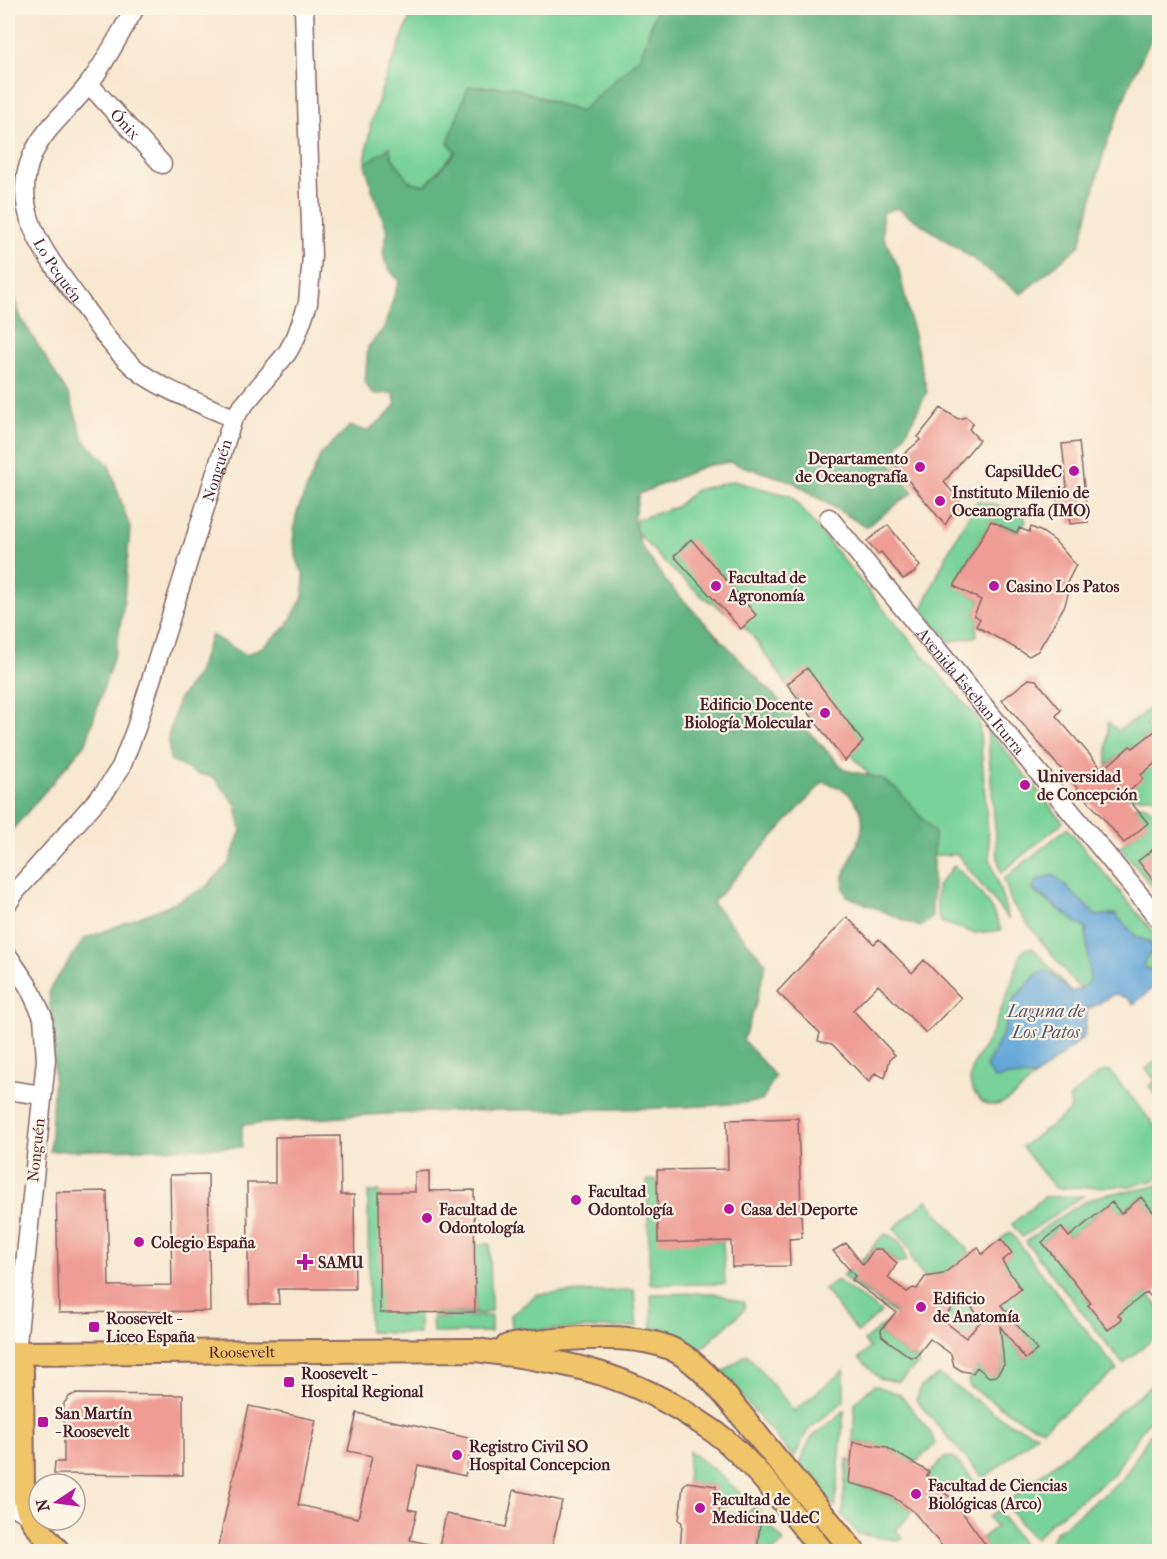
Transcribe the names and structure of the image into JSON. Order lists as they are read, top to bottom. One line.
{"streets":{"main road":["Roosevelt"],"street":["Ónix","Lo Pequén","Nonguén","Avenida Esteban Iturra"]},"crossings":[["Ónix","Lo Pequén"],["Lo Pequén","Nonguén"],["Nonguén","Roosevelt"]],"water":["Laguna de Los Patos"],"places":{"other":["Departamento de Oceanografía","CapsiUdeC","Instituto Milenio de Oceanografía (IMO)","Facultad de Agronomía","Casino Los Patos","Edificio Docente Biología Molecular","Universidad de Concepción","Facultad Odontología","Casa del Deporte","Facultad de Odontología","Colegio España","Edificio de Anatomía","Registro Civil SO Hospital Concepcion","Facultad de Ciencias Biológicas (Arco)","Facultad de Medicina UdeC"],"health":["SAMU"],"transit":["Roosevelt - Liceo España","Roosevelt - Hospital Regional","San Martín - Roosevelt"]},"north":"left"}
